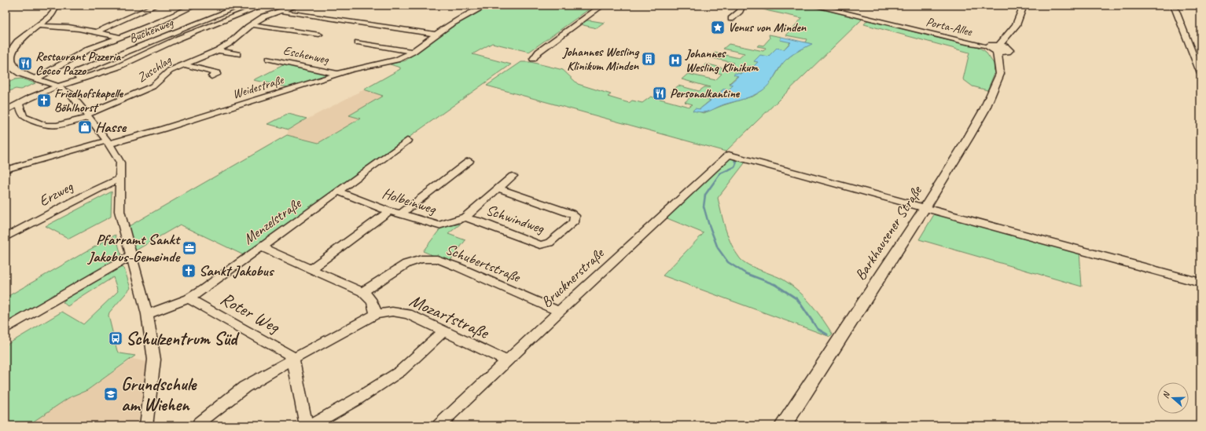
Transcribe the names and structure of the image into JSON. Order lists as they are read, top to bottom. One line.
{"streets":{"main road":["Barkhausener Straße"],"street":["Porta-Allee","Buchenweg","Eschenweg","Zuschlag","Weidestraße","Erzweg","Holbeinweg","Schwindweg","Menzelstraße","Schubertstraße","Brucknerstraße","Roter Weg","Mozartstraße"]},"crossings":[["Eschenweg","Weidestraße"],["Holbeinweg","Schwindweg"],["Holbeinweg","Menzelstraße"],["Menzelstraße","Roter Weg"],["Barkhausener Straße","Brucknerstraße"],["Schubertstraße","Brucknerstraße"],["Brucknerstraße","Mozartstraße"],["Roter Weg","Mozartstraße"]],"places":{"place":["Venus von Minden"],"building":["Johannes Wesling Klinikum Minden"],"hospital":["Johannes Wesling Klinikum"],"restaurant":["Restaurant Pizzeria Cocco Pazzo","Personalkantine"],"church":["Friedhofskapelle Böhlhorst","Sankt Jakobus"],"shop":["Hasse"],"office":["Pfarramt Sankt Jakobus-Gemeinde"],"bus stop":["Schulzentrum Süd"],"school or university":["Grundschule am Wiehen"]},"north":"left"}
